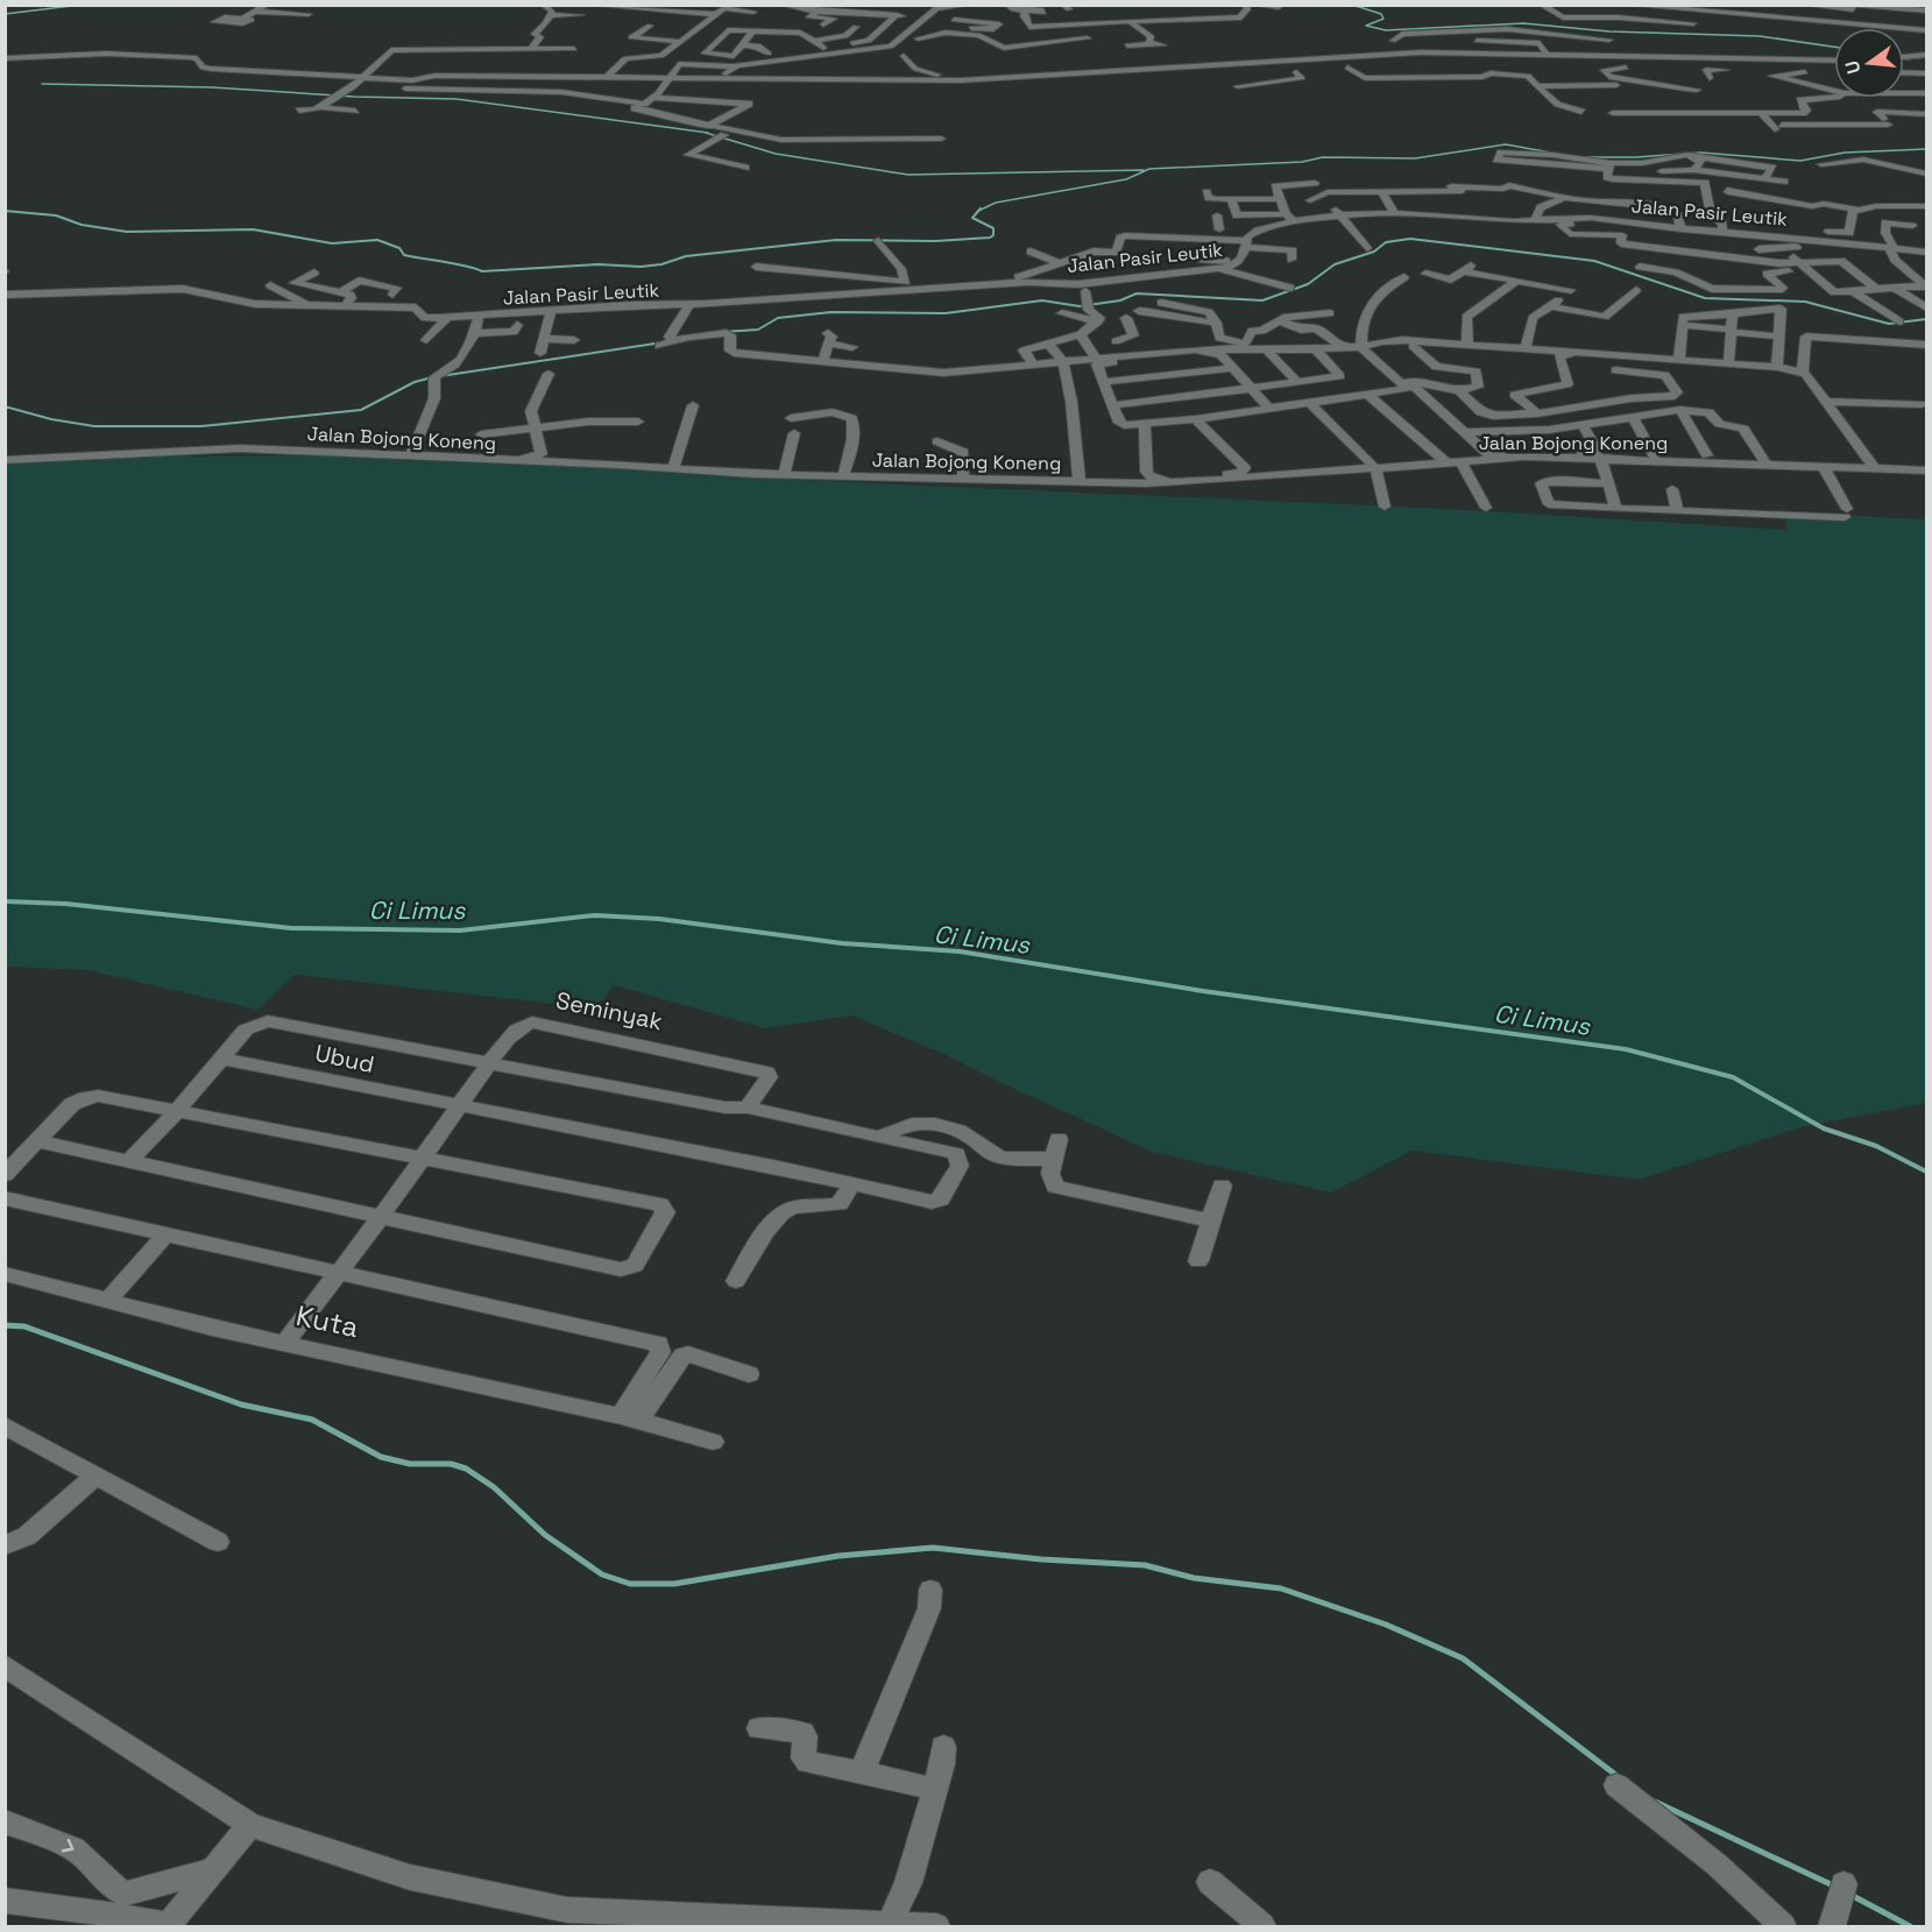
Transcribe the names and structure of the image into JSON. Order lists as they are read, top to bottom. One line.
{"streets":{"street":["Jalan Pasir Leutik","Jalan Bojong Koneng","Seminyak","Ubud","Kuta"]},"crossings":[["Seminyak","Ubud"],["Seminyak","Kuta"]],"water":["Ci Limus"],"north":"left"}
